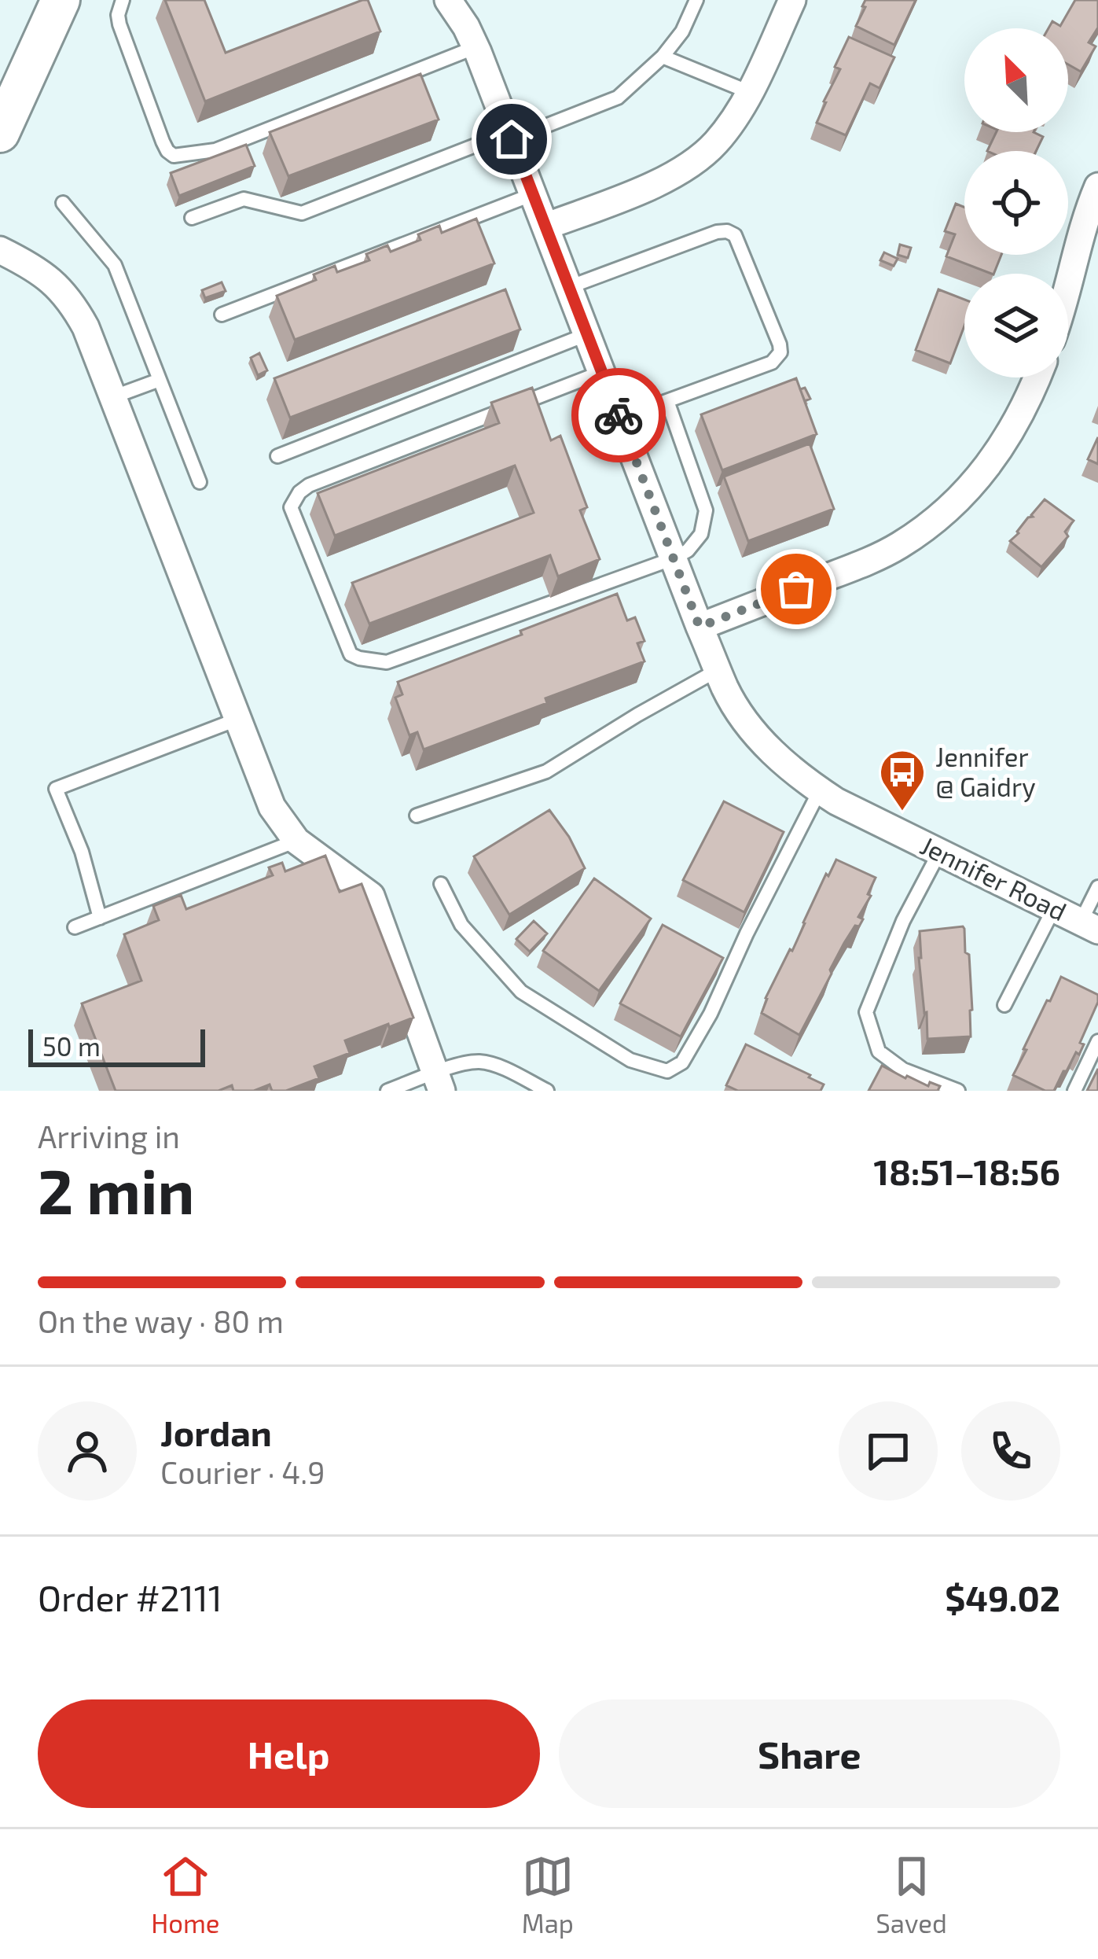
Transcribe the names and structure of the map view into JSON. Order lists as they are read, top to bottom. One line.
{"streets":{"street":["Jennifer Road"]},"places":{"bus stop":["Jennifer @ Gaidry"]},"scale_bar":"50 m","north":"top left","page":{"scale":"50 m","heading":["2 min","Arriving in","18:51–18:56"],"panel":["Jordan","Courier · 4.9","Order #2111","$49.02"],"bar":"On the way · 80 m","buttons":["Help","Share"],"tabs":["Home","Map","Saved"]}}
